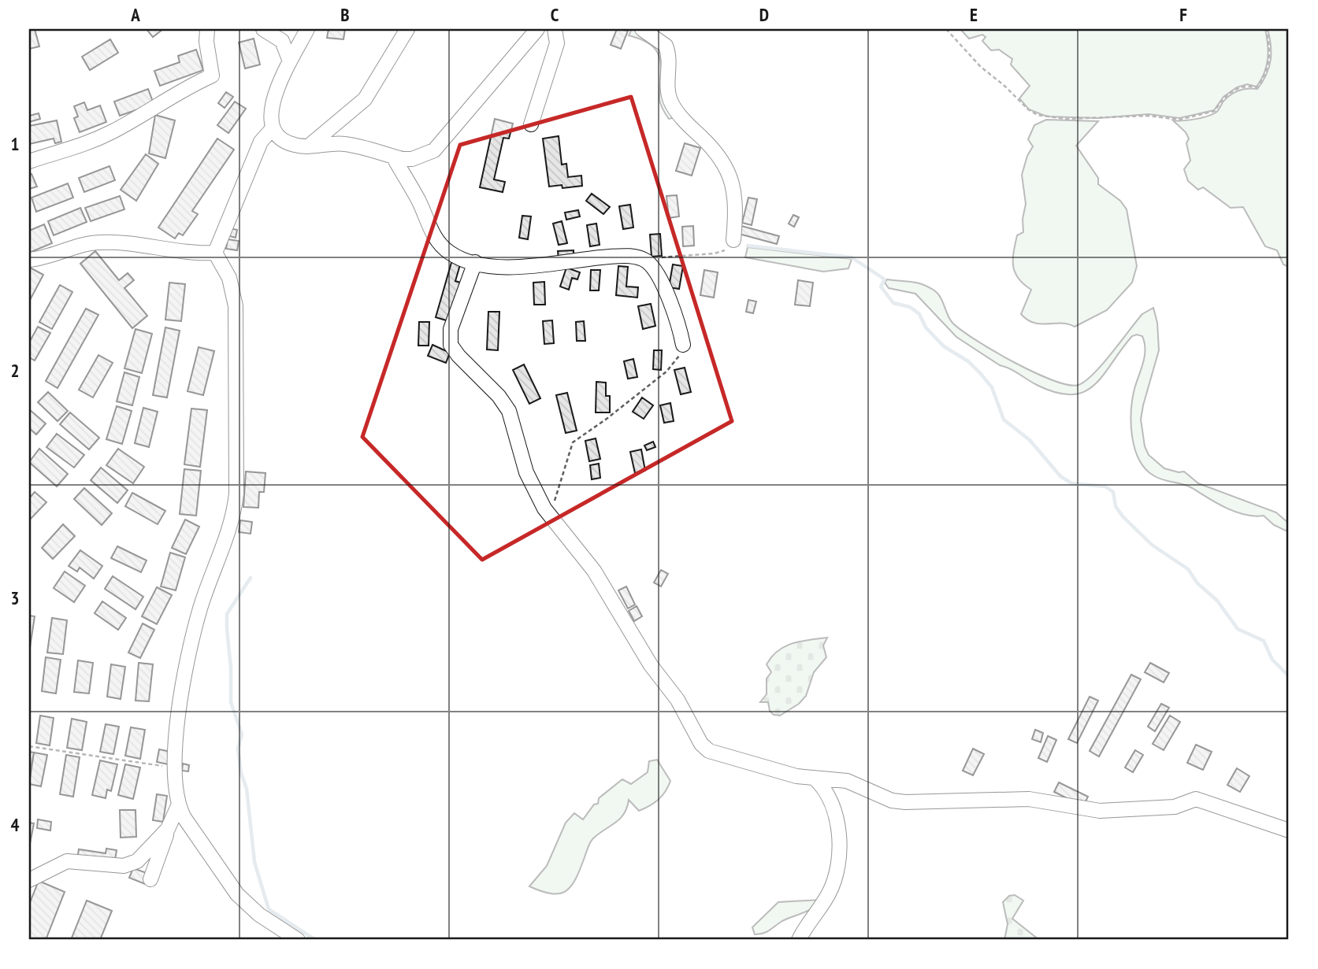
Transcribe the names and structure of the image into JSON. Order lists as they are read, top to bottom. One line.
{"grid":{"columns":["A","B","C","D","E","F"],"rows":["1","2","3","4"]}}
